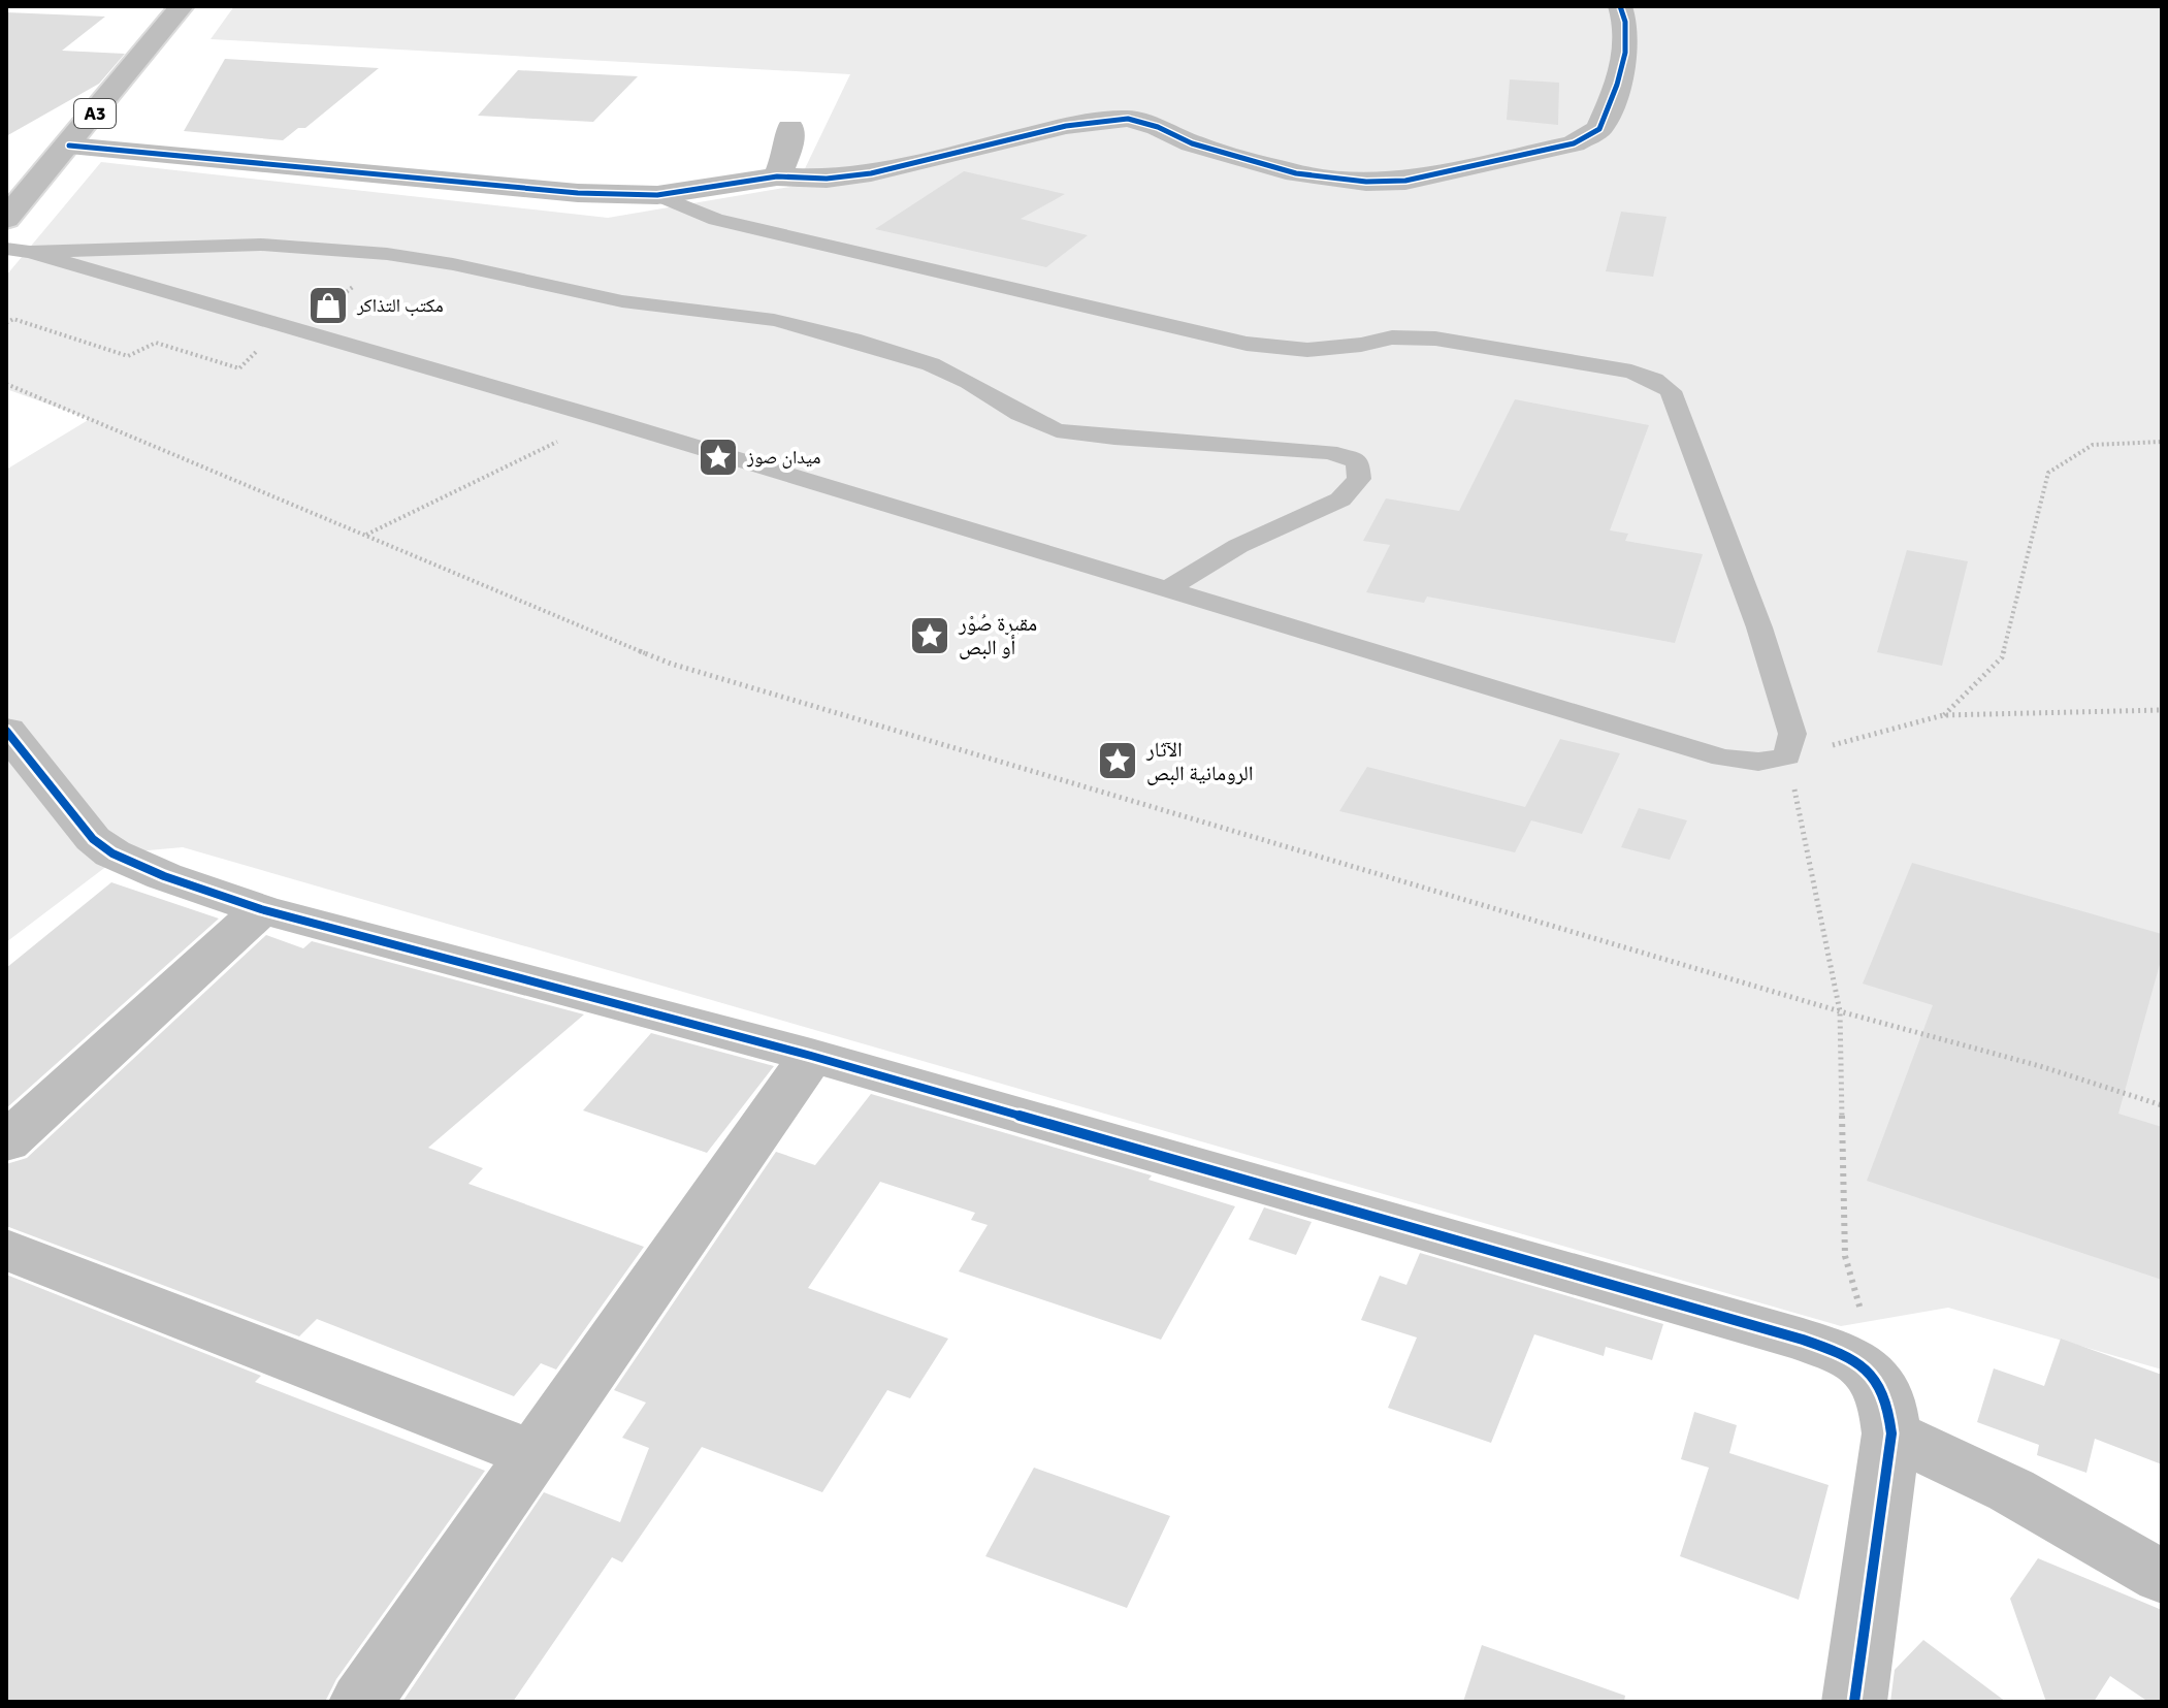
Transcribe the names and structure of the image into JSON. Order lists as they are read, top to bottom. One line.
{"streets":{"main road":["A3"]},"places":{"shop":["مكتب التذاكر"],"place":["ميدان صوز","مقبرة صُوْر أو البص","الآثار الرومانية البص"]}}
